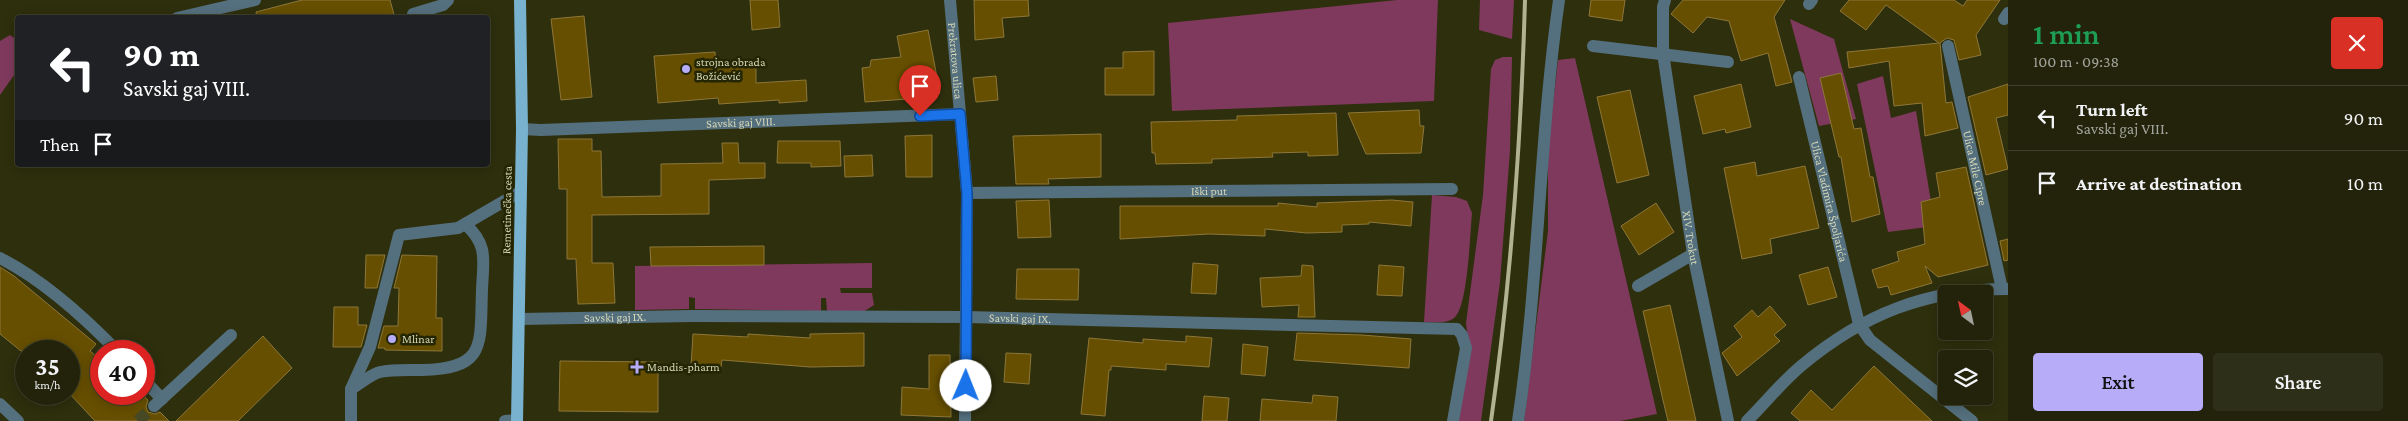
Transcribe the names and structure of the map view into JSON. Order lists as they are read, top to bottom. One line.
{"streets":{"main road":["Remetinečka cesta"],"street":["Prekratova ulica","Savski gaj VIII.","Ulica Mile Cipre","Iški put","Ulica Vladimira Špoljarića","XIV. Trokut","Savski gaj IX."]},"crossings":[["Prekratova ulica","Savski gaj VIII."],["Prekratova ulica","Iški put"],["Prekratova ulica","Savski gaj IX."],["Savski gaj VIII.","Remetinečka cesta"],["Remetinečka cesta","Savski gaj IX."]],"places":{"other":["strojna obrada Božićević","Mlinar"],"health":["Mandis-pharm"]},"north":"top left","page":{"heading":["1 min","100 m · 09:38"],"turn":["90 m","Savski gaj VIII."],"list":[{"name":"Turn left","note":"Savski gaj VIII.","value":"90 m"},{"name":"Arrive at destination","value":"10 m"}],"then":"Then","speed":"35 km/h","limit":"40","buttons":["Exit","Share"]}}
